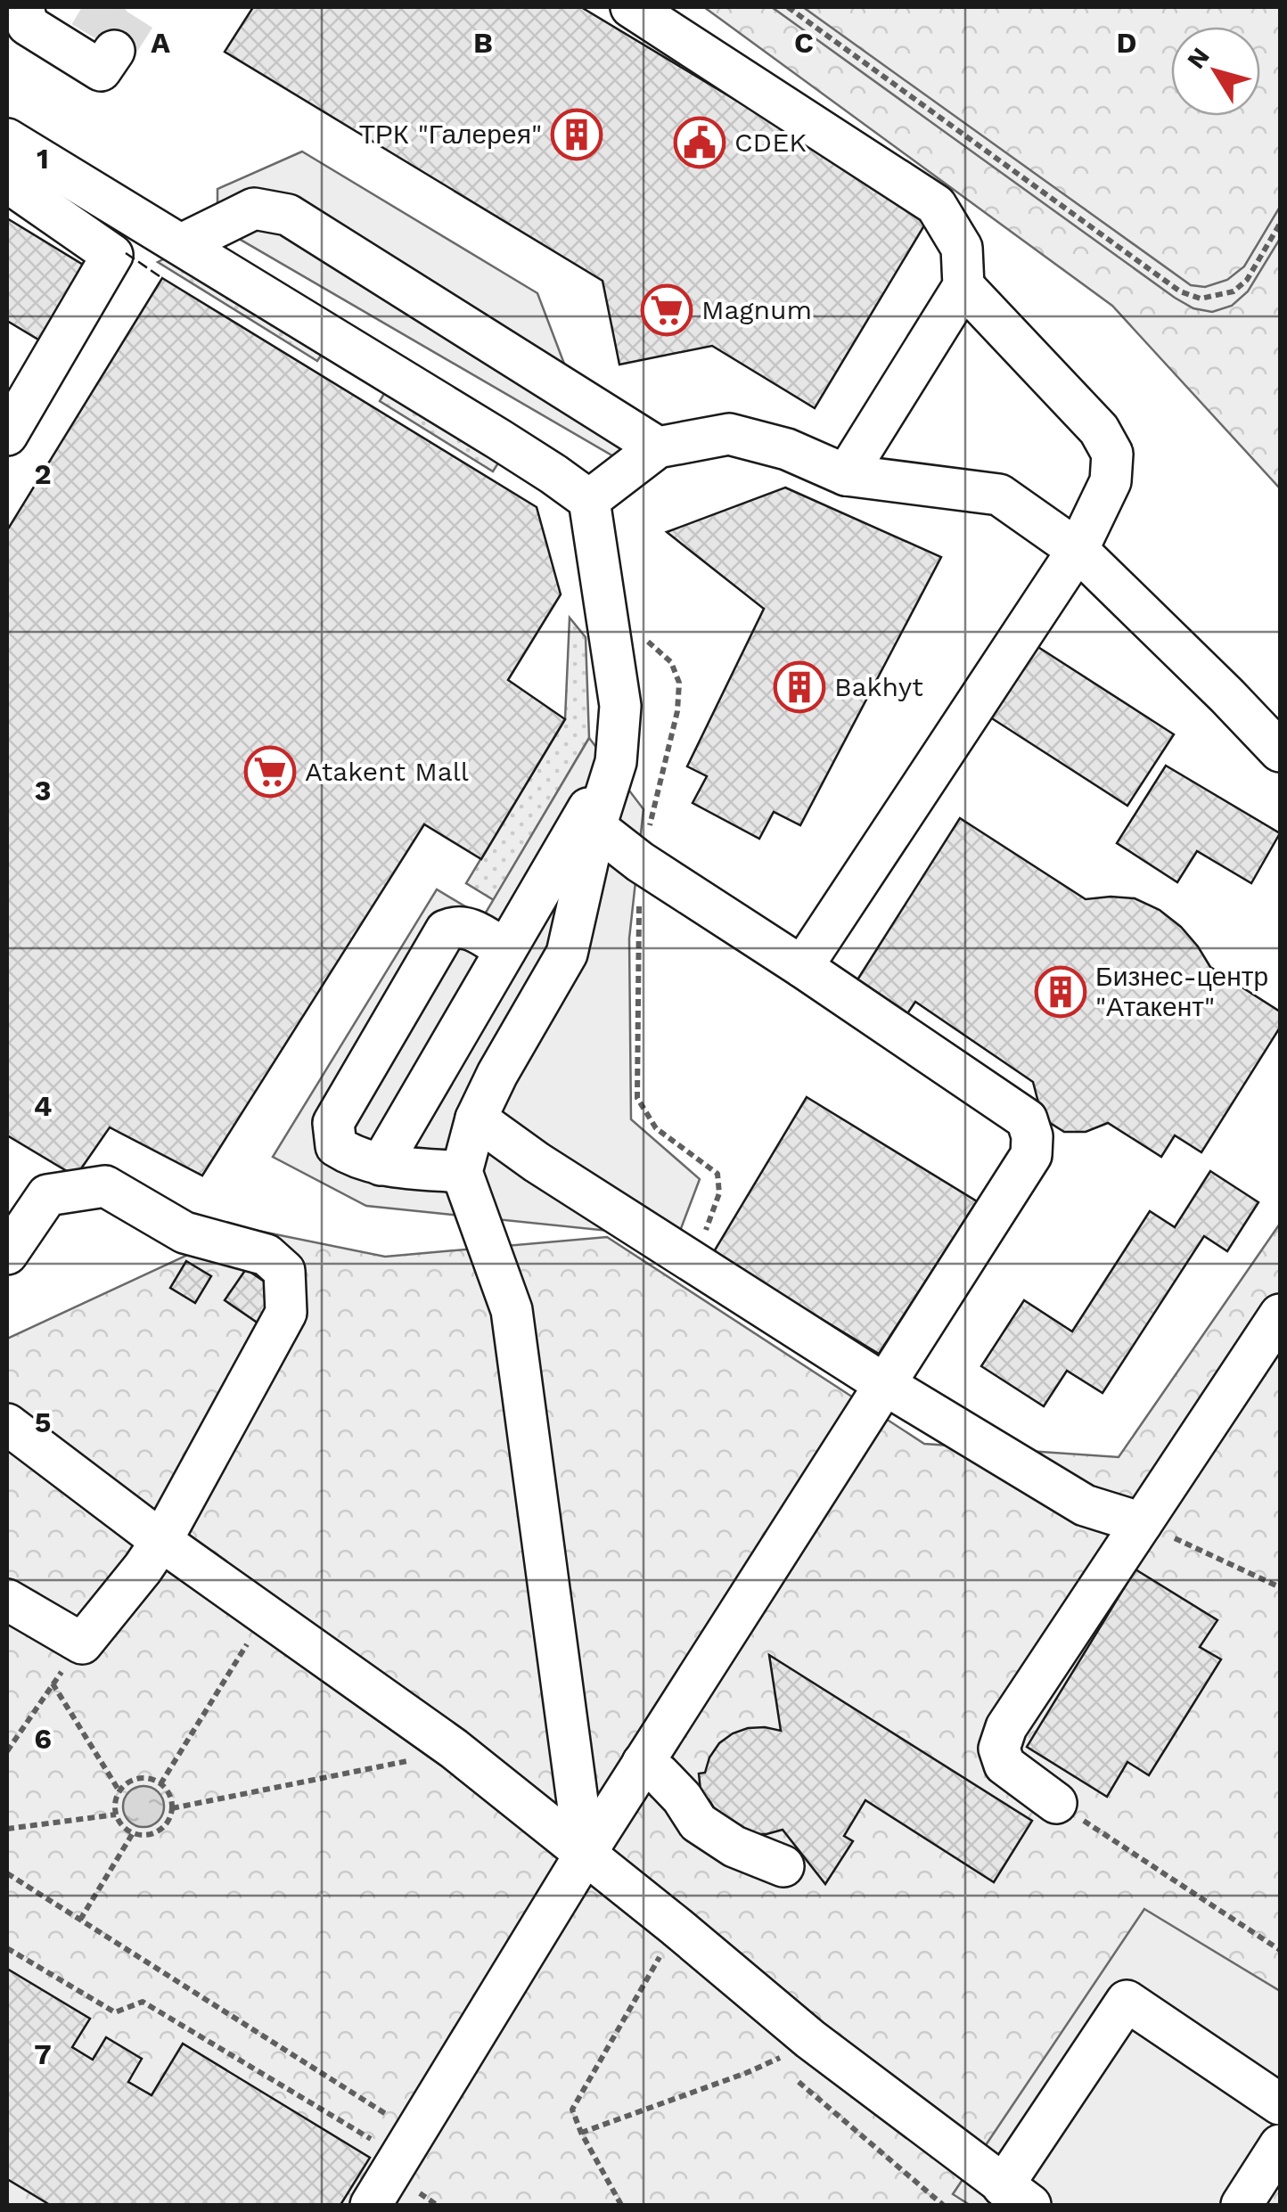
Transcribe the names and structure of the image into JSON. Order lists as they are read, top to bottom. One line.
{"places":{"building":["ТРК \"Галерея\"","Bakhyt","Бизнес-центр \"Атакент\""],"public building":["CDEK"],"supermarket":["Magnum","Atakent Mall"]},"north":"top left","grid":{"columns":["A","B","C","D"],"rows":["1","2","3","4","5","6","7"]}}
